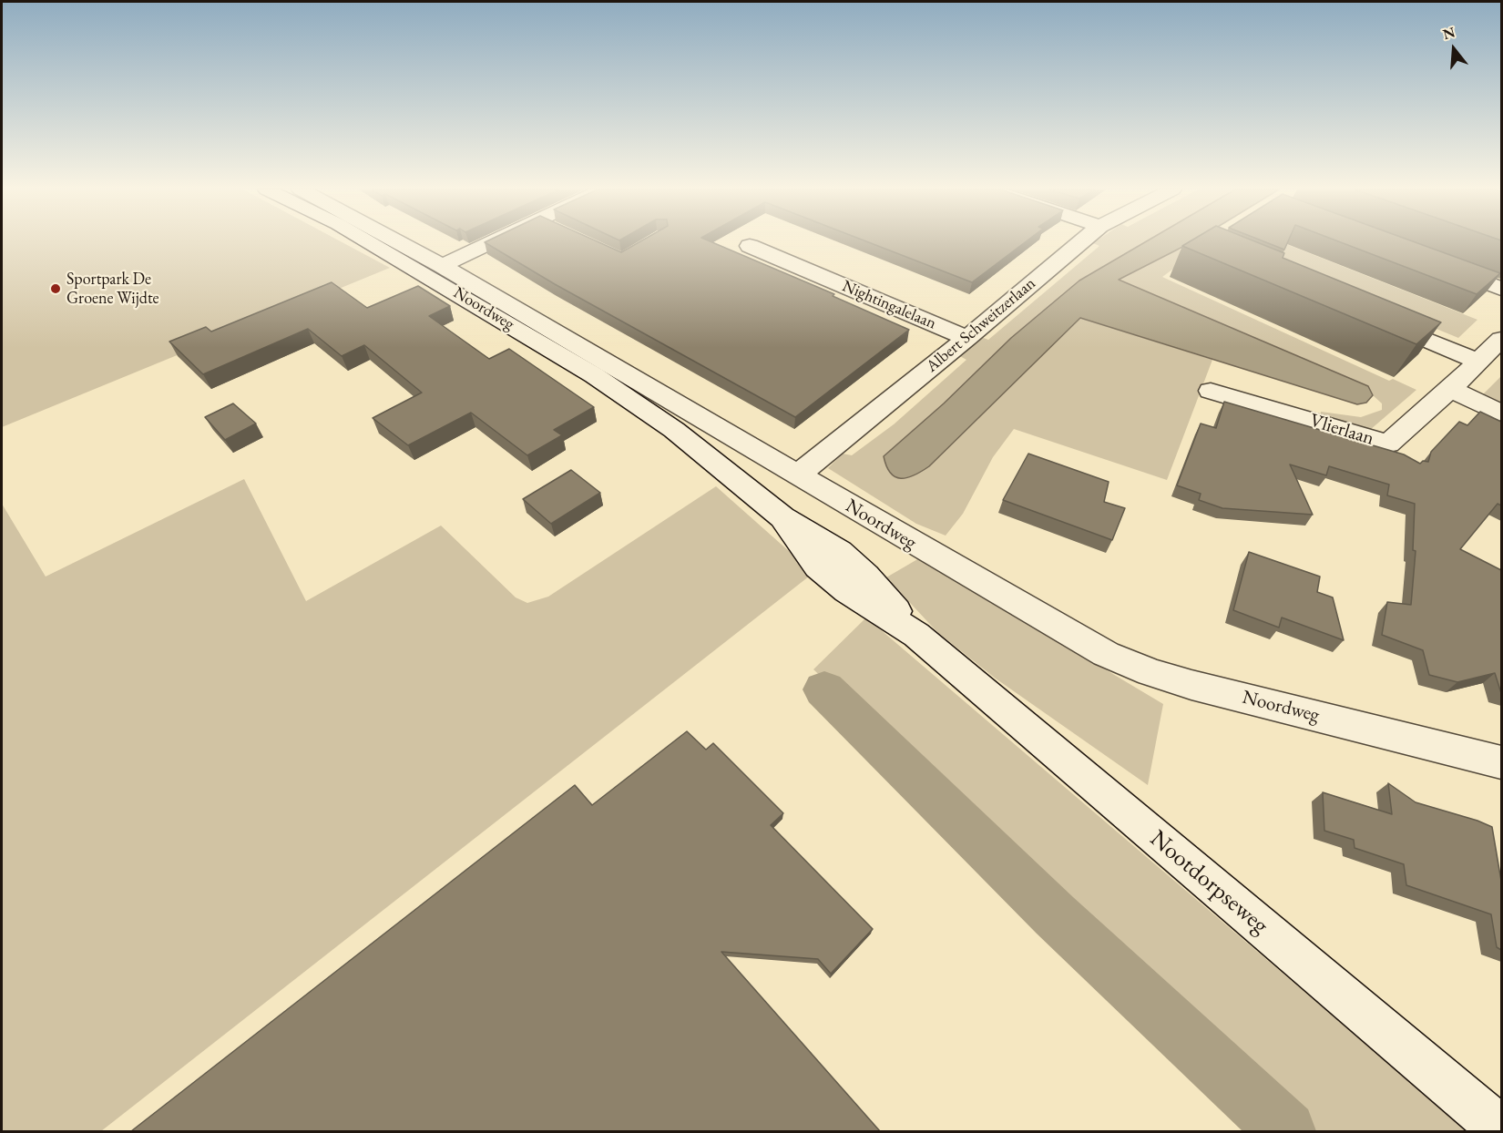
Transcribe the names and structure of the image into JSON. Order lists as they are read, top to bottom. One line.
{"streets":{"street":["Nightingalelaan","Noordweg","Albert Schweitzerlaan","Vlierlaan","Nootdorpseweg"]},"crossings":[["Nightingalelaan","Albert Schweitzerlaan"],["Noordweg","Albert Schweitzerlaan"],["Noordweg","Nootdorpseweg"]],"places":["Sportpark De Groene Wijdte"],"north":"top"}
